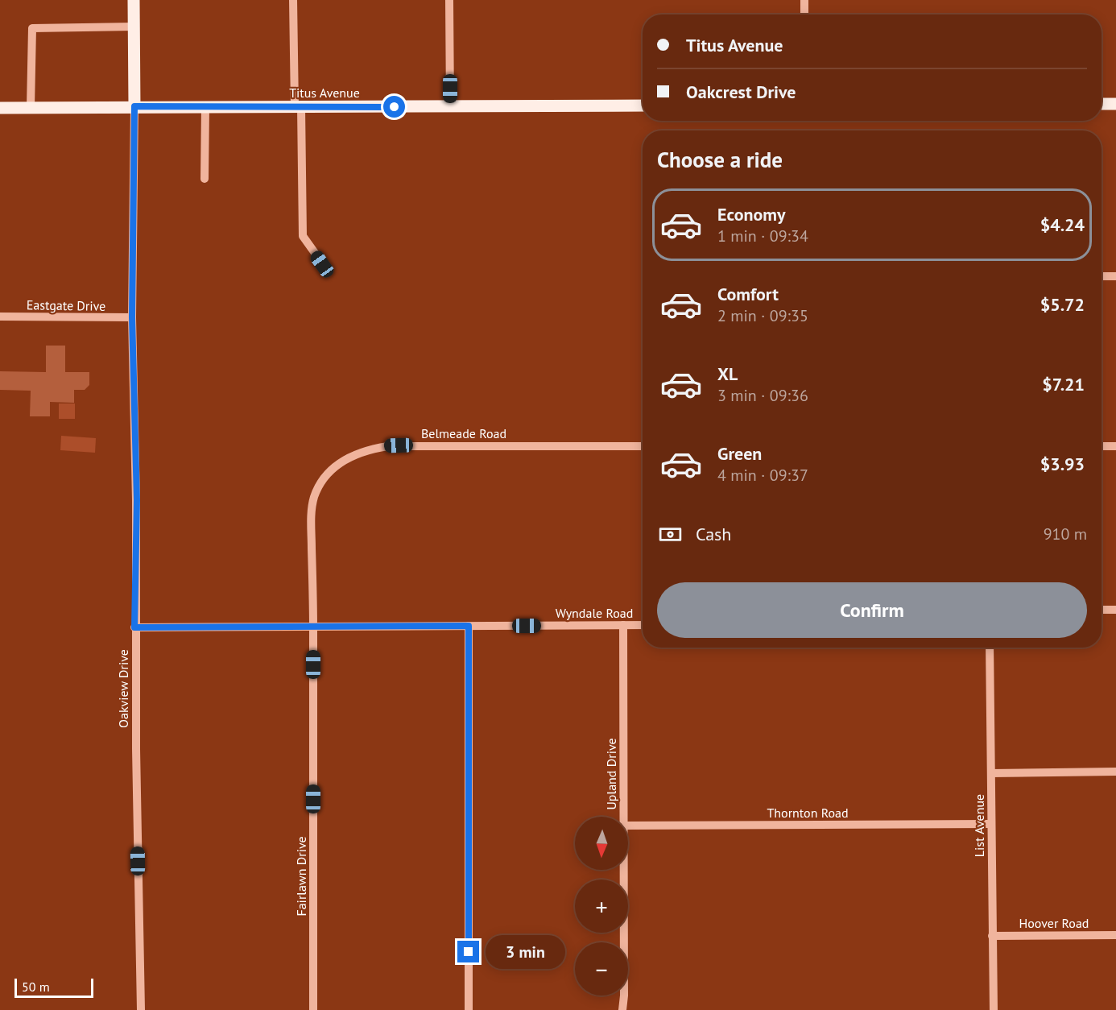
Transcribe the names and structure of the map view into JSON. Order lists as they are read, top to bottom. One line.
{"streets":{"main road":["Titus Avenue"],"street":["Eastgate Drive","Belmeade Road","Wyndale Road","Oakview Drive","Upland Drive","Thornton Road","List Avenue","Fairlawn Drive","Hoover Road"]},"crossings":[["Titus Avenue","Oakview Drive"],["Eastgate Drive","Oakview Drive"],["Belmeade Road","Wyndale Road"],["Belmeade Road","Fairlawn Drive"],["Wyndale Road","Oakview Drive"],["Wyndale Road","Upland Drive"],["Wyndale Road","Fairlawn Drive"],["Thornton Road","List Avenue"],["List Avenue","Hoover Road"]],"scale_bar":"50 m","north":"bottom","page":{"banner":["Titus Avenue","Oakcrest Drive"],"heading":"Choose a ride","list":[{"name":"Economy","note":"1 min · 09:34","value":"$4.24"},{"name":"Comfort","note":"2 min · 09:35","value":"$5.72"},{"name":"XL","note":"3 min · 09:36","value":"$7.21"},{"name":"Green","note":"4 min · 09:37","value":"$3.93"}],"pay":["Cash","910 m"],"buttons":"Confirm","map_buttons":["+","−"],"bubble":"3 min","scale":"50 m"}}
